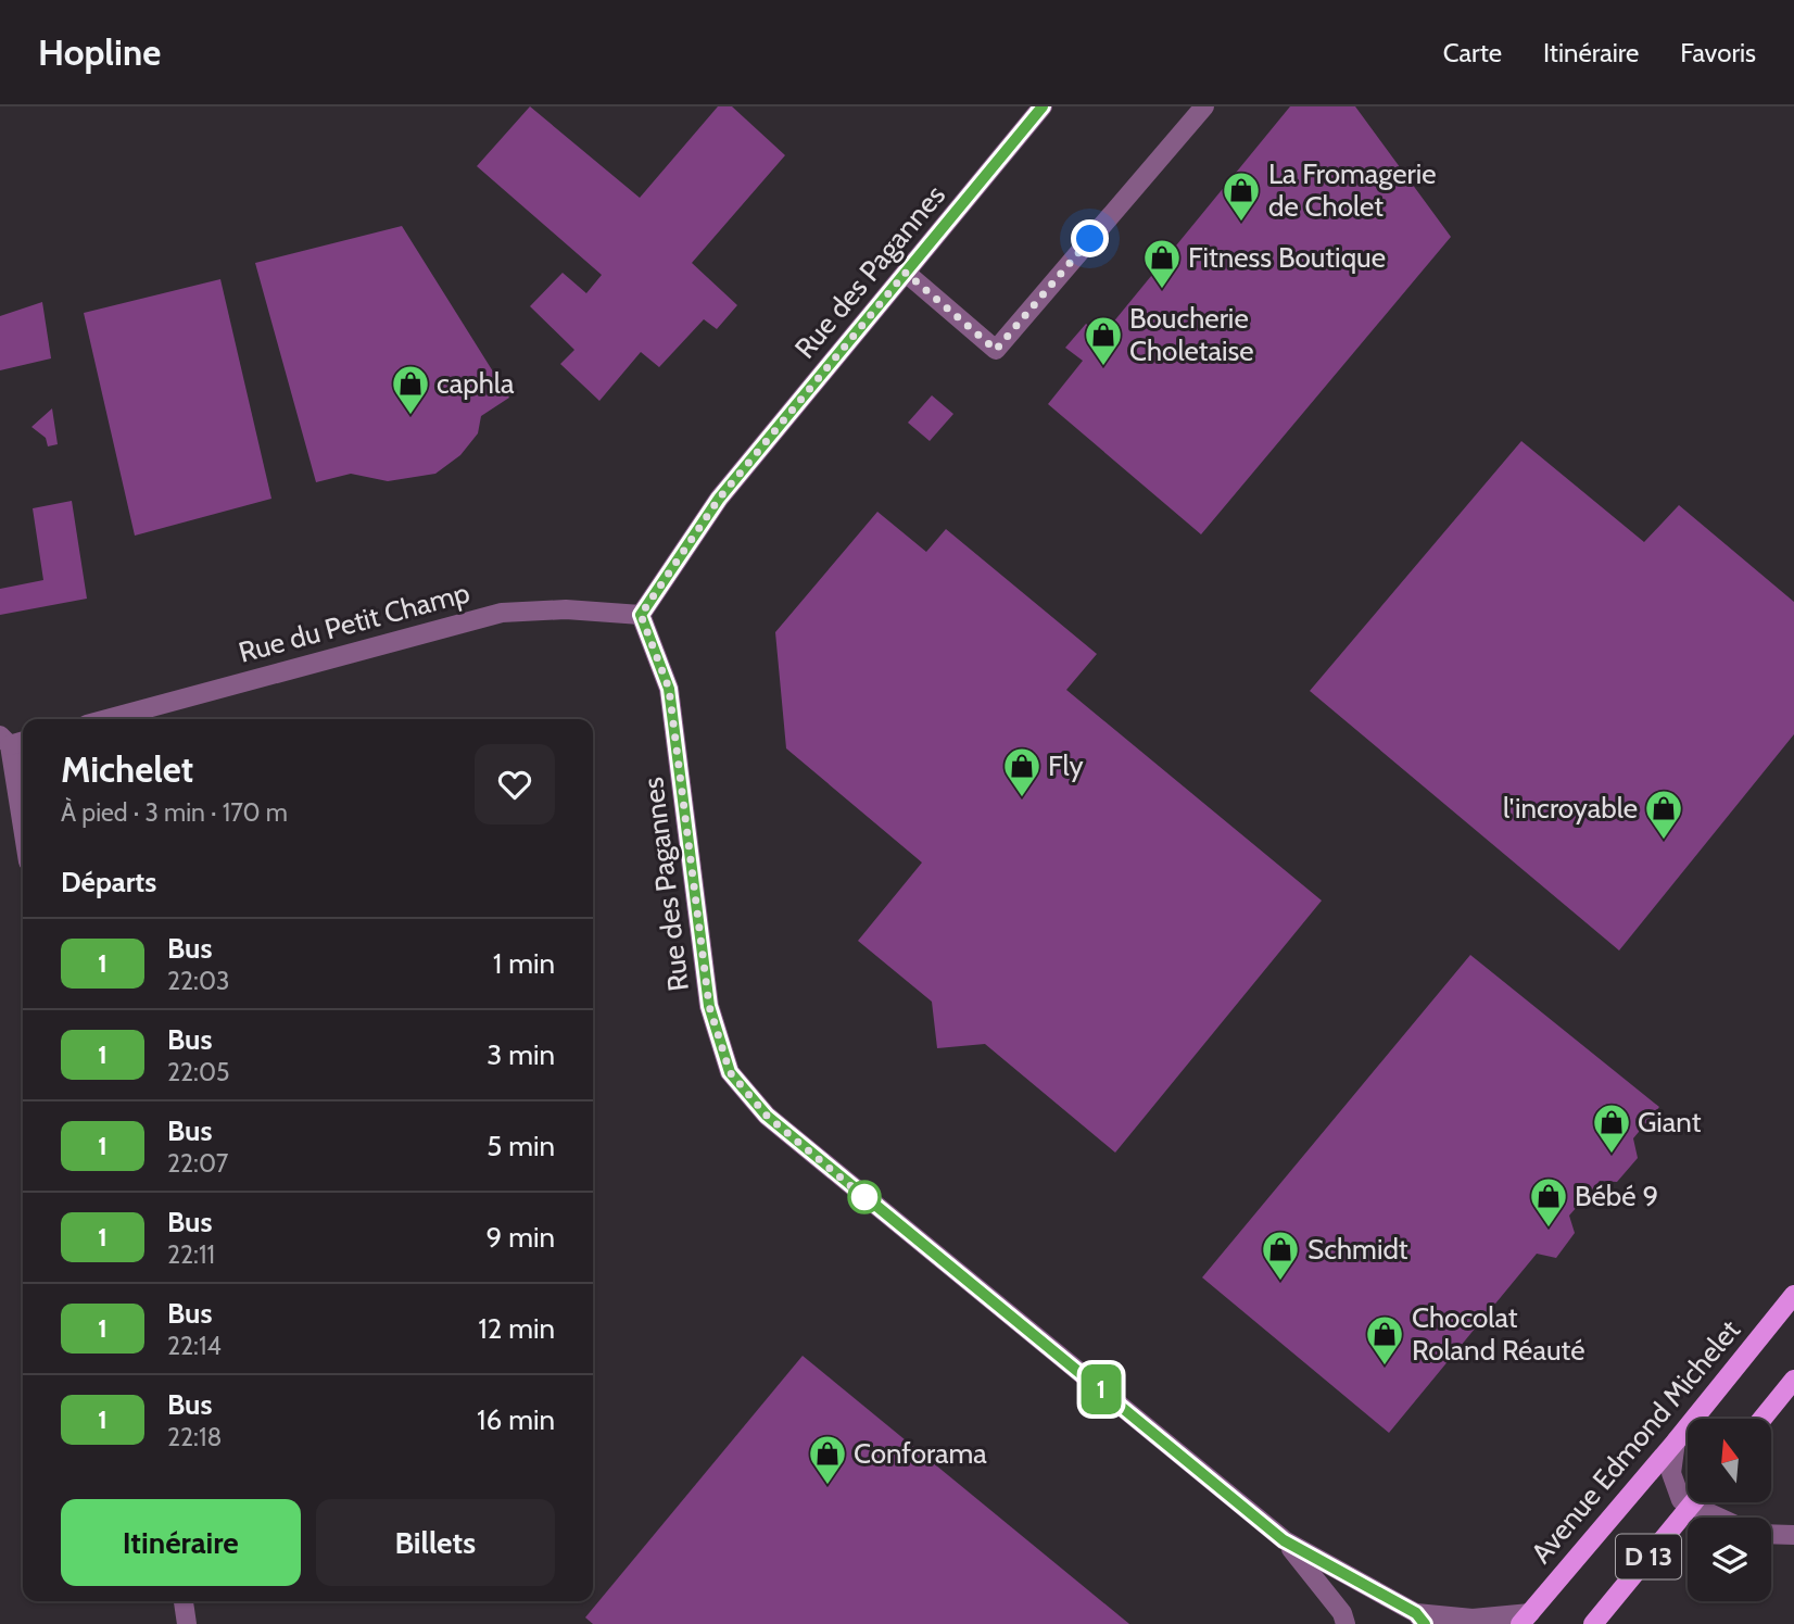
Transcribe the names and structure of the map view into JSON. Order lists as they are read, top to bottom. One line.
{"streets":{"main road":["Avenue Edmond Michelet","D 13"],"street":["Rue des Pagannes","Rue du Petit Champ"]},"crossings":[["Rue des Pagannes","Rue du Petit Champ"]],"places":{"shop":["La Fromagerie de Cholet","Fitness Boutique","Boucherie Choletaise","caphla","Fly","l'incroyable","Giant","Bébé 9","Schmidt","Chocolat Roland Réauté","Conforama"]},"lines":["bus line 1"],"north":"top","page":{"header":"Hopline","nav":["Carte","Itinéraire","Favoris"],"on_map":"1","heading":[["Michelet","À pied · 3 min · 170 m"],"Départs"],"list":[{"mark":"1","name":"Bus","note":"22:03","value":"1 min"},{"mark":"1","name":"Bus","note":"22:05","value":"3 min"},{"mark":"1","name":"Bus","note":"22:07","value":"5 min"},{"mark":"1","name":"Bus","note":"22:11","value":"9 min"},{"mark":"1","name":"Bus","note":"22:14","value":"12 min"},{"mark":"1","name":"Bus","note":"22:18","value":"16 min"}],"buttons":["Itinéraire","Billets"]}}
